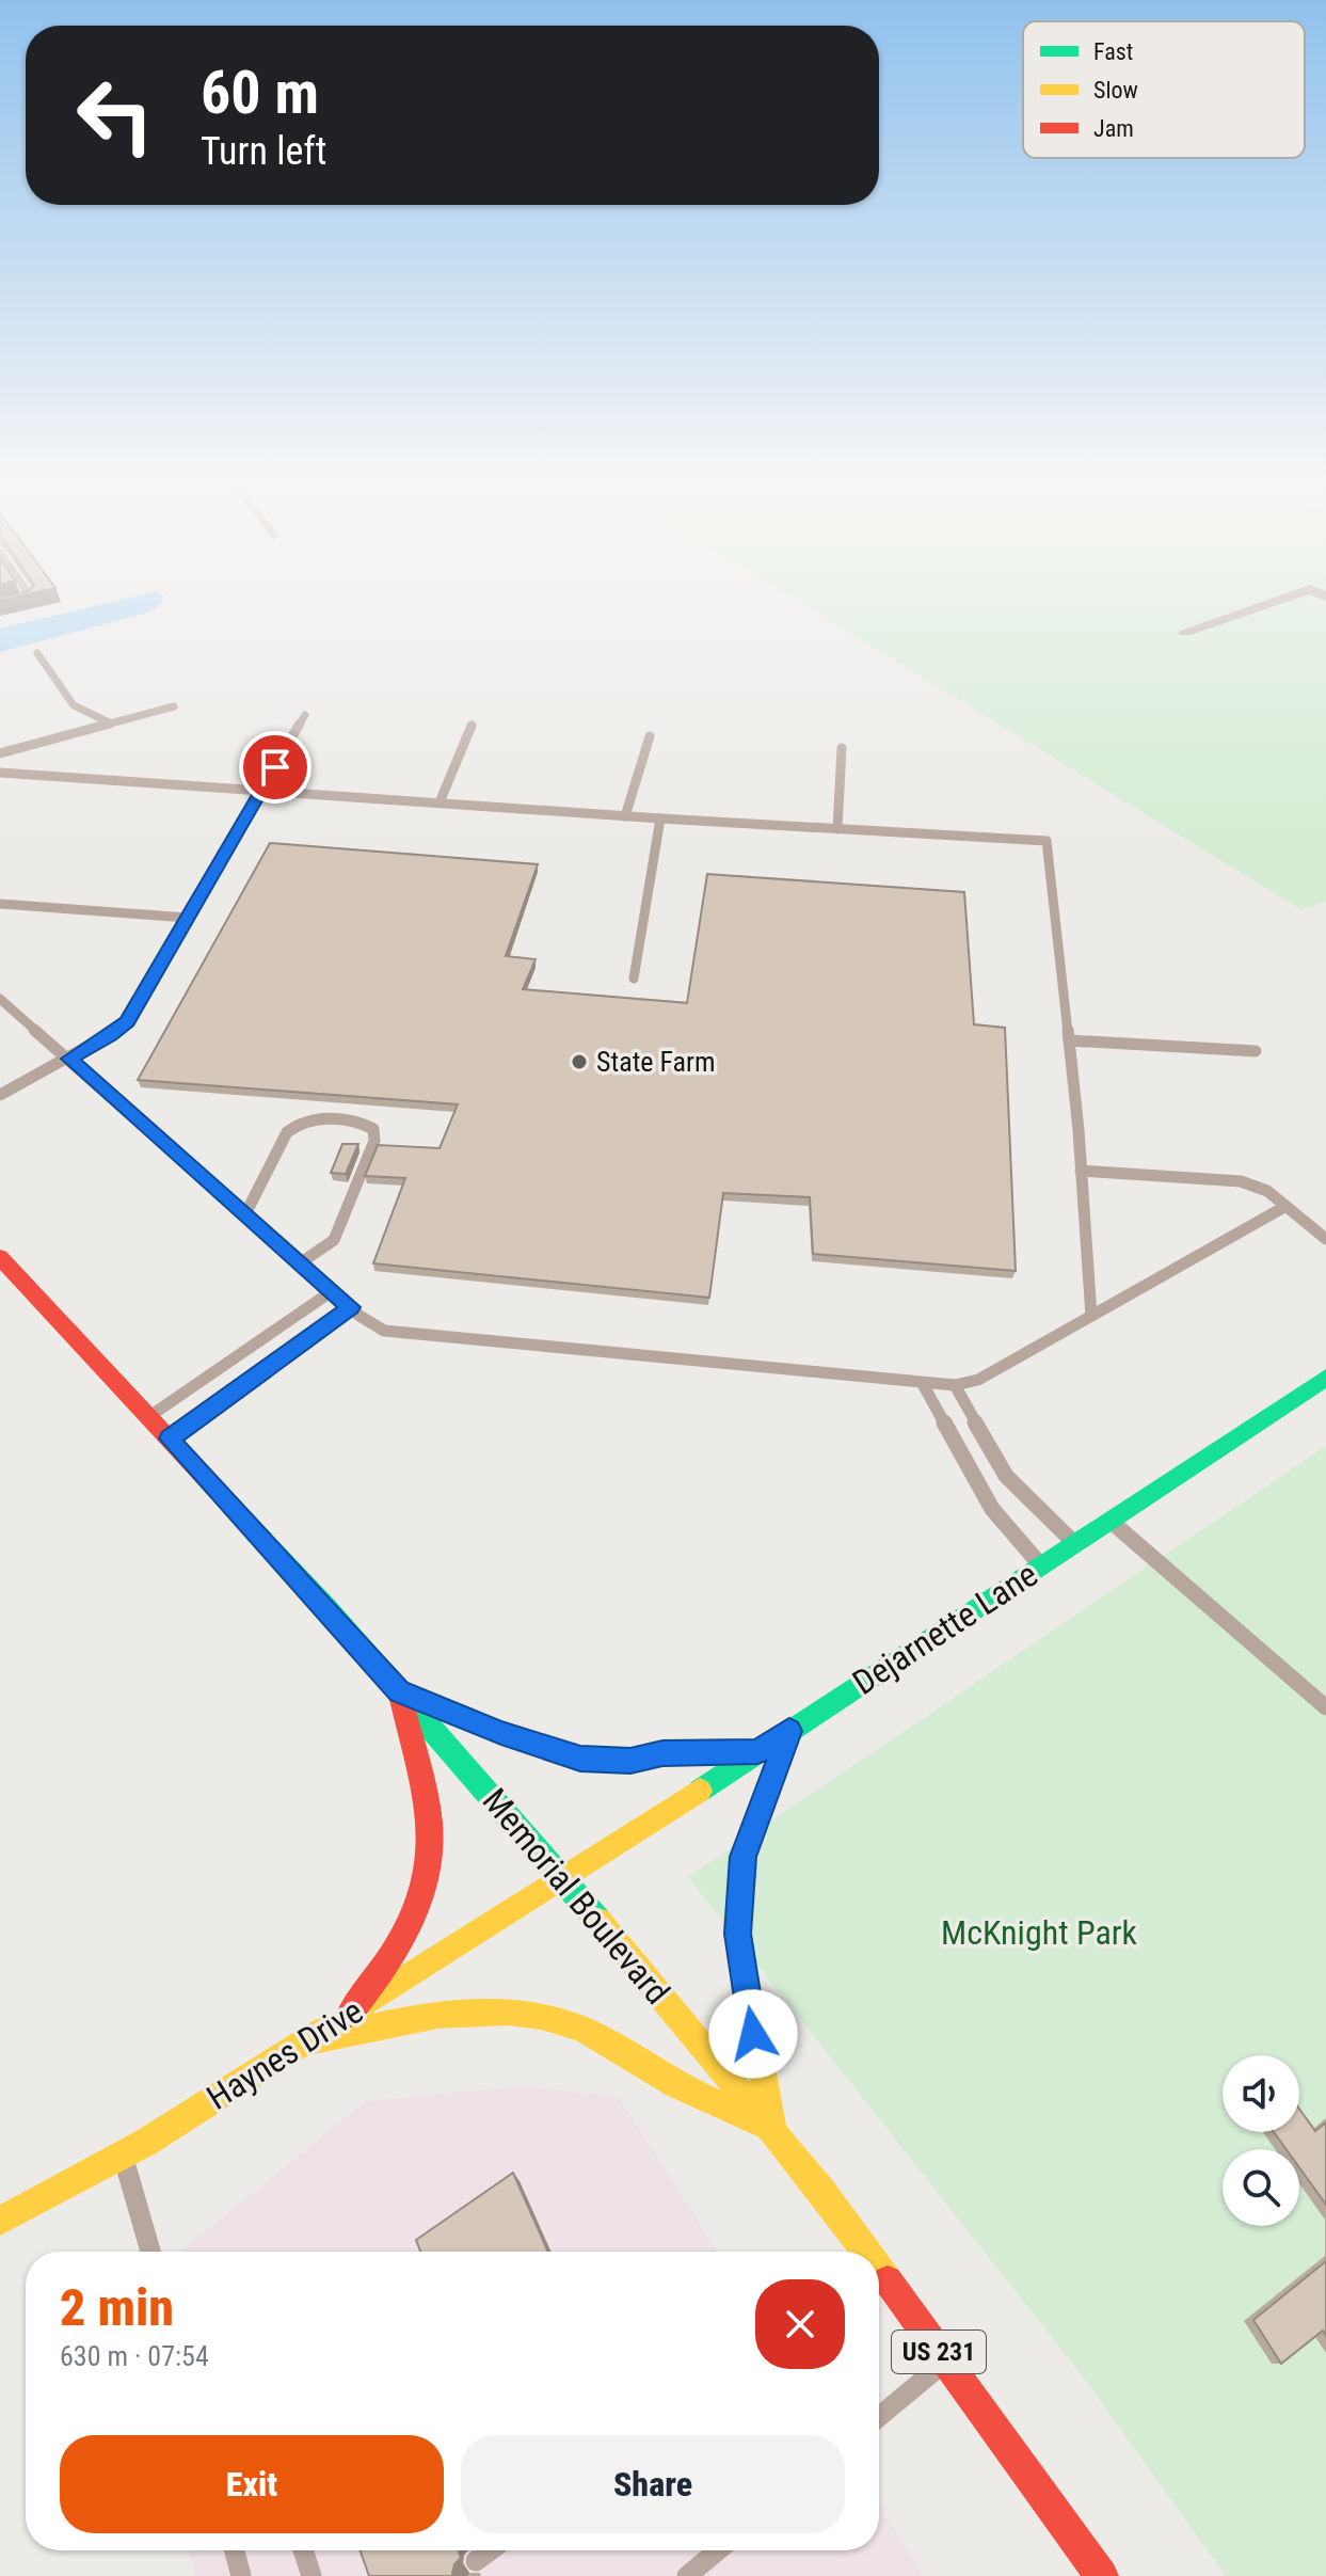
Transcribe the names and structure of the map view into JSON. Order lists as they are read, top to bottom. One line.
{"streets":{"main road":["Dejarnette Lane","Memorial Boulevard","Haynes Drive","US 231"]},"crossings":[["Dejarnette Lane","Memorial Boulevard"],["Dejarnette Lane","Haynes Drive"],["Memorial Boulevard","Haynes Drive"]],"parks":["McKnight Park"],"places":["State Farm"],"legend":["Fast","Slow","Jam"],"page":{"turn":["60 m","Turn left"],"heading":["2 min","630 m · 07:54"],"buttons":["Exit","Share"]}}
